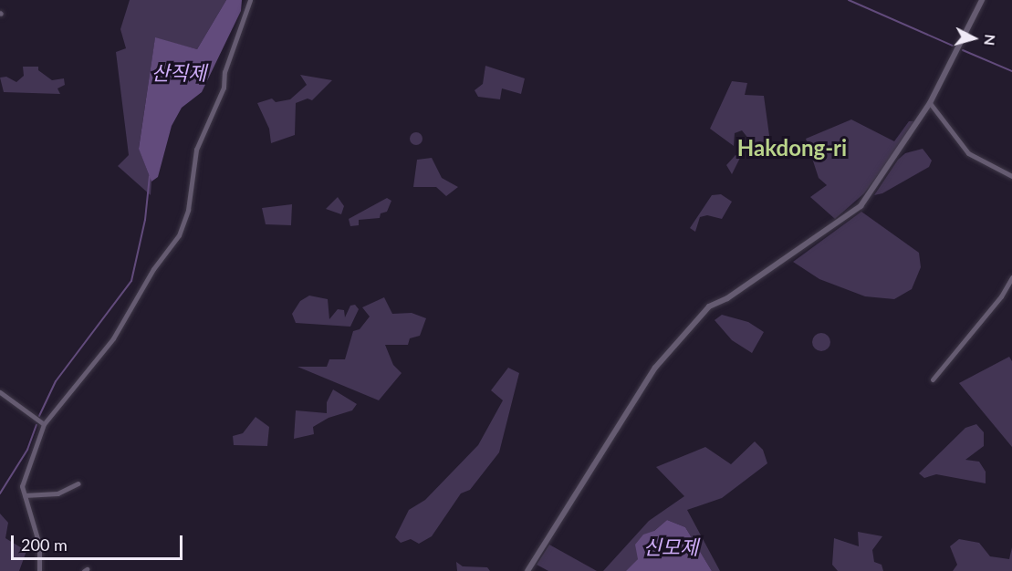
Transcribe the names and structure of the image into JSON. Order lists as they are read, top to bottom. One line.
{"districts":["Hakdong-ri"],"water":["산직제","신모제"],"scale_bar":"200 m","north":"right"}
